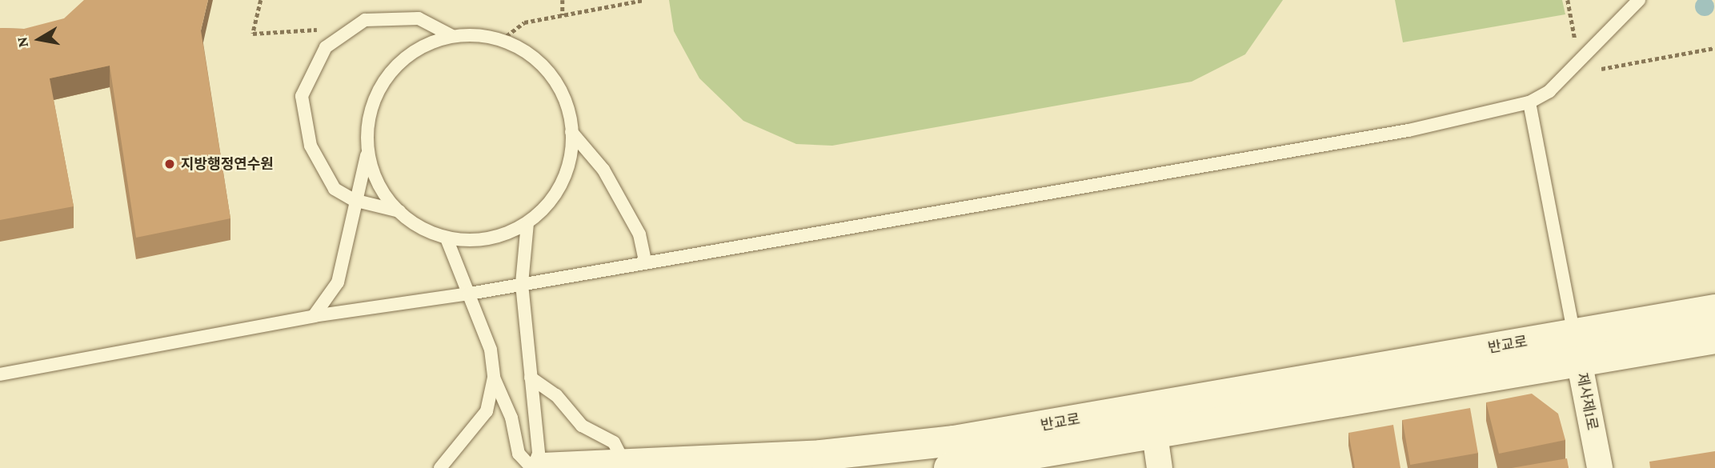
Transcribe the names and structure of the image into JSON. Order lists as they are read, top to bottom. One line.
{"streets":{"street":["반교로","제사제1로"]},"crossings":[["반교로","제사제1로"]],"places":["지방행정연수원"],"north":"left"}
